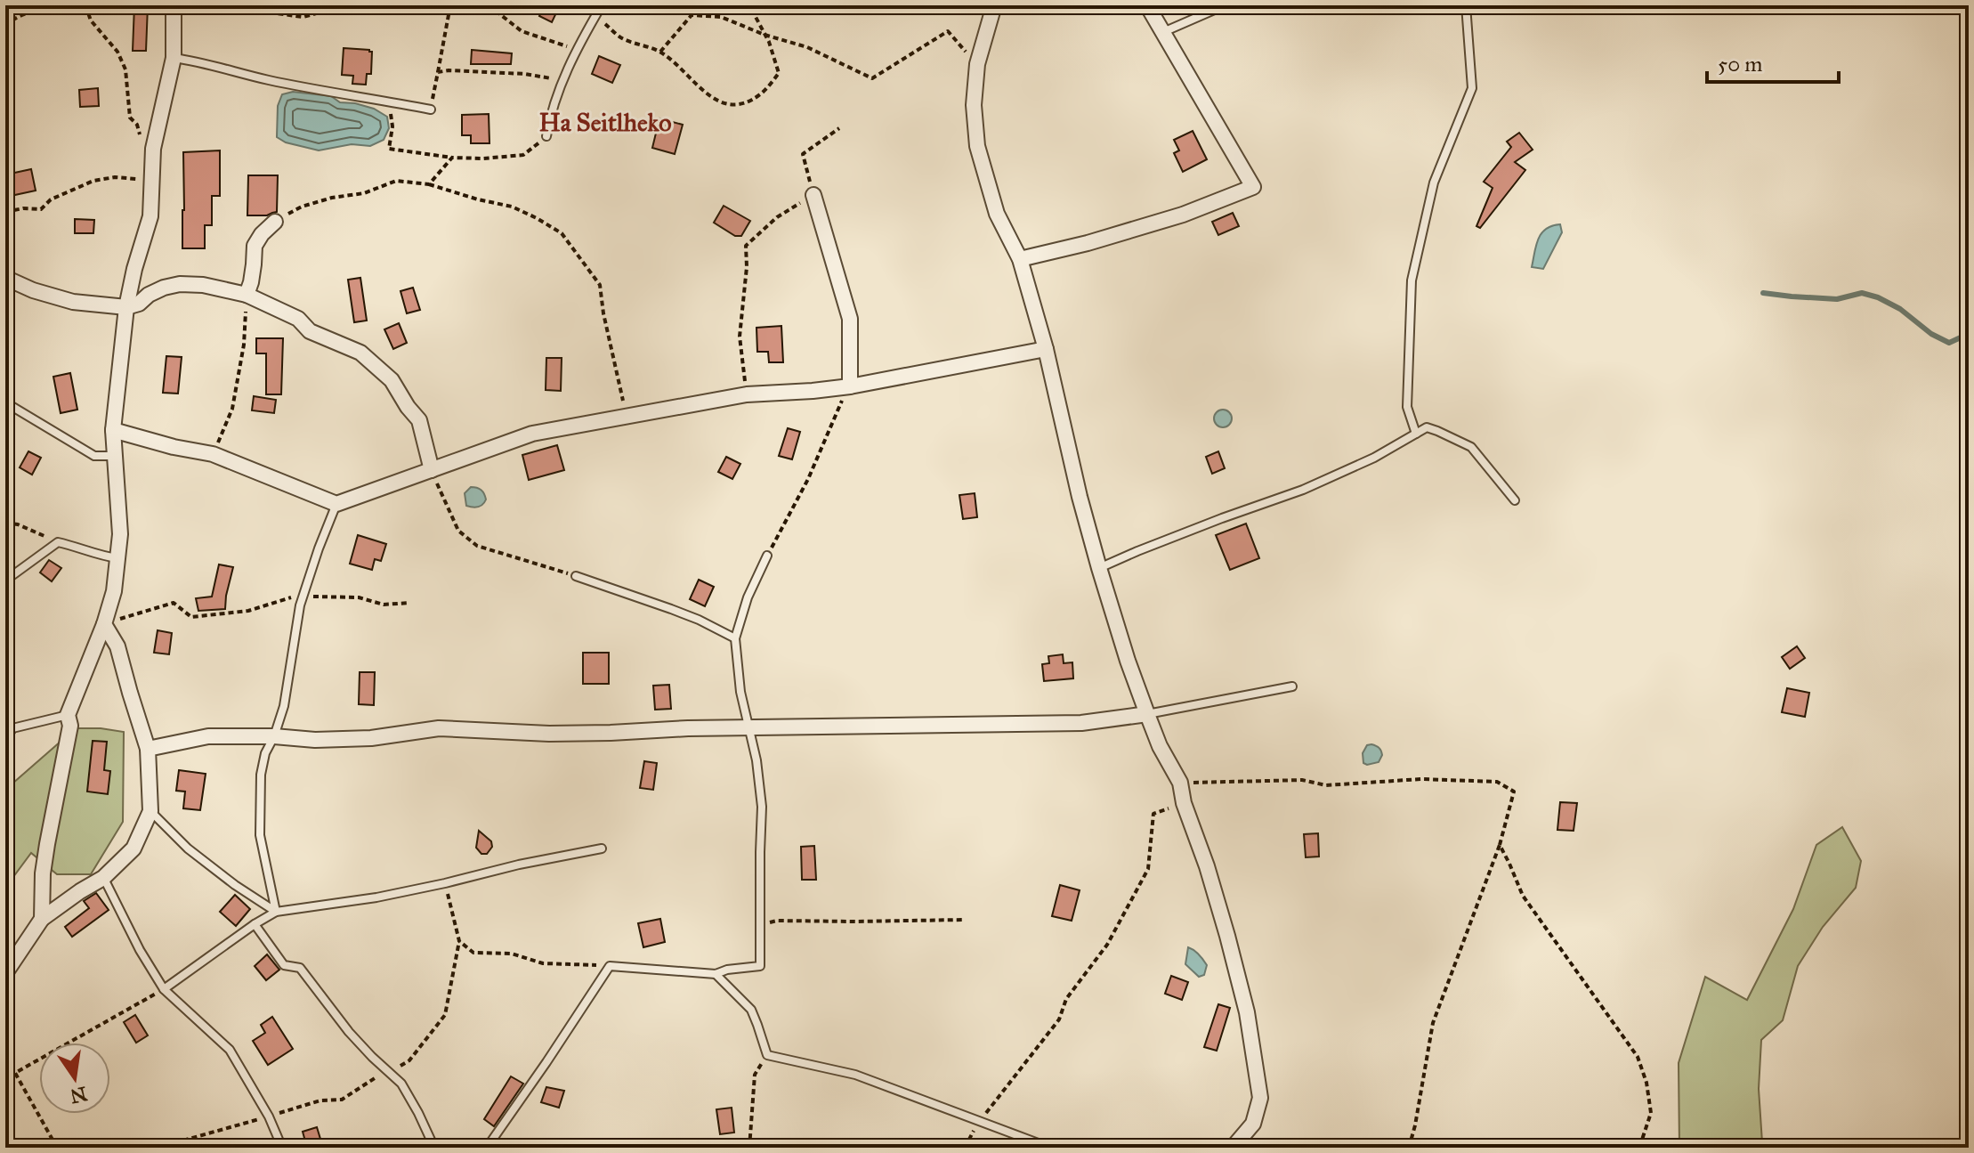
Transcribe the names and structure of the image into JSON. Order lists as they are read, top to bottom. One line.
{"districts":["Ha Seitlheko"],"scale_bar":"50 m","north":"bottom"}
